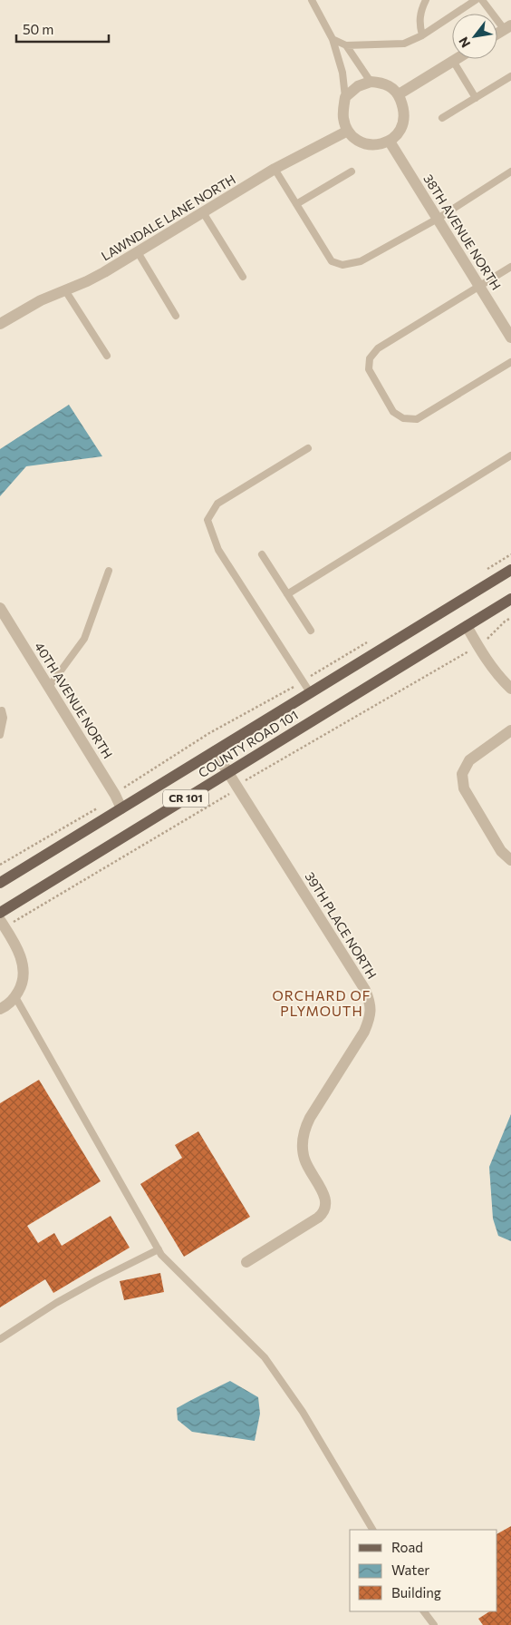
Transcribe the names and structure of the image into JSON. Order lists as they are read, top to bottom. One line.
{"streets":{"main road":["COUNTY ROAD 101","CR 101"],"street":["LAWNDALE LANE NORTH","38TH AVENUE NORTH","40TH AVENUE NORTH","39TH PLACE NORTH"]},"crossings":[["LAWNDALE LANE NORTH","38TH AVENUE NORTH"],["40TH AVENUE NORTH","COUNTY ROAD 101"],["COUNTY ROAD 101","39TH PLACE NORTH"]],"districts":["ORCHARD OF PLYMOUTH"],"legend":["Road","Water","Building"],"scale_bar":"50 m","north":"bottom left"}
